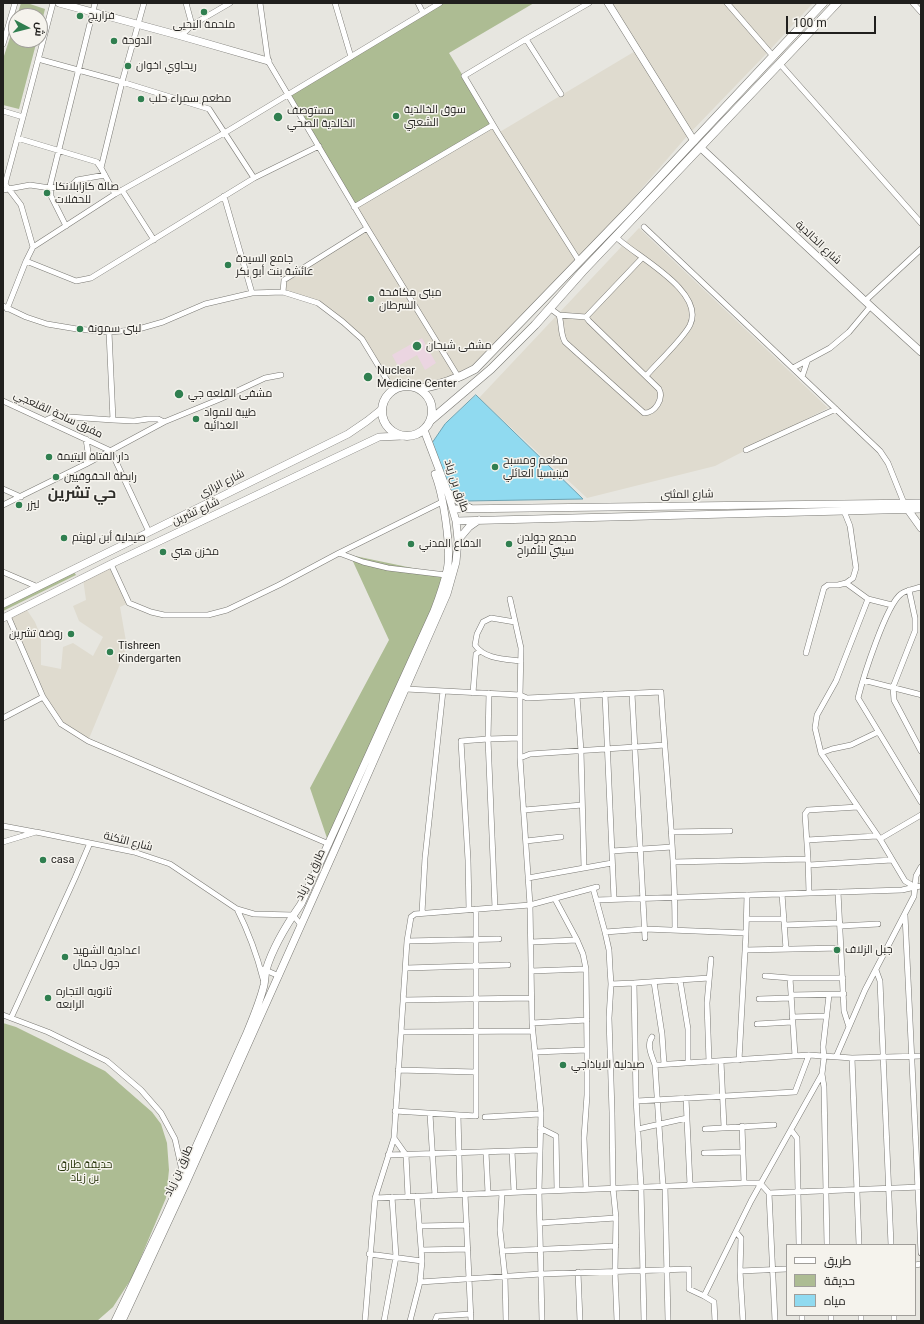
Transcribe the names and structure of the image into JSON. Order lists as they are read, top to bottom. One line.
{"streets":{"main road":["شارع الخالدية","شارع الرازي","طارق بن زياد","شارع المثنى","شارع تشرين"],"street":["مفرق ساحة القلعجي","شارع الثكنة"]},"crossings":[["مفرق ساحة القلعجي","شارع الرازي"],["شارع الرازي","طارق بن زياد"],["شارع الرازي","شارع تشرين"],["طارق بن زياد","شارع المثنى"],["طارق بن زياد","شارع تشرين"]],"districts":["حي تشرين"],"parks":["حديقة طارق بن زياد"],"places":["ملحمة اليحيى","فراريج","الدوحة","ريحاوي اخوان","مطعم سمراء حلب","سوق الخالدية الشعبي","مستوصف الخالدية الصحي","صالة كازابلانكا للحفلات","جامع السيدة عائشة بنت أبو بكر","مبنى مكافحة السرطان","لبنى سمونة","مشفى شيحان","Nuclear Medicine Center","مشفى القلعه جي","طيبة للمواد الغذائية","دار الفتاة اليتيمة","مطعم ومسبح فينيسيا العائلي","رابطة الحقوقيين","ليزر","صيدلية أبن لهيثم","الدفاع المدني","مجمع جولدن سيتي للأفراح","مخزن هني","روضة تشرين","Tishreen Kindergarten","casa","جبل الزلاف","اعدادية الشهيد جول جمال","ثانويه التجاره الرابعه","صيدلية الاياذاجي"],"legend":["طريق","حديقة","مياه"],"scale_bar":"100 m","north":"right"}
